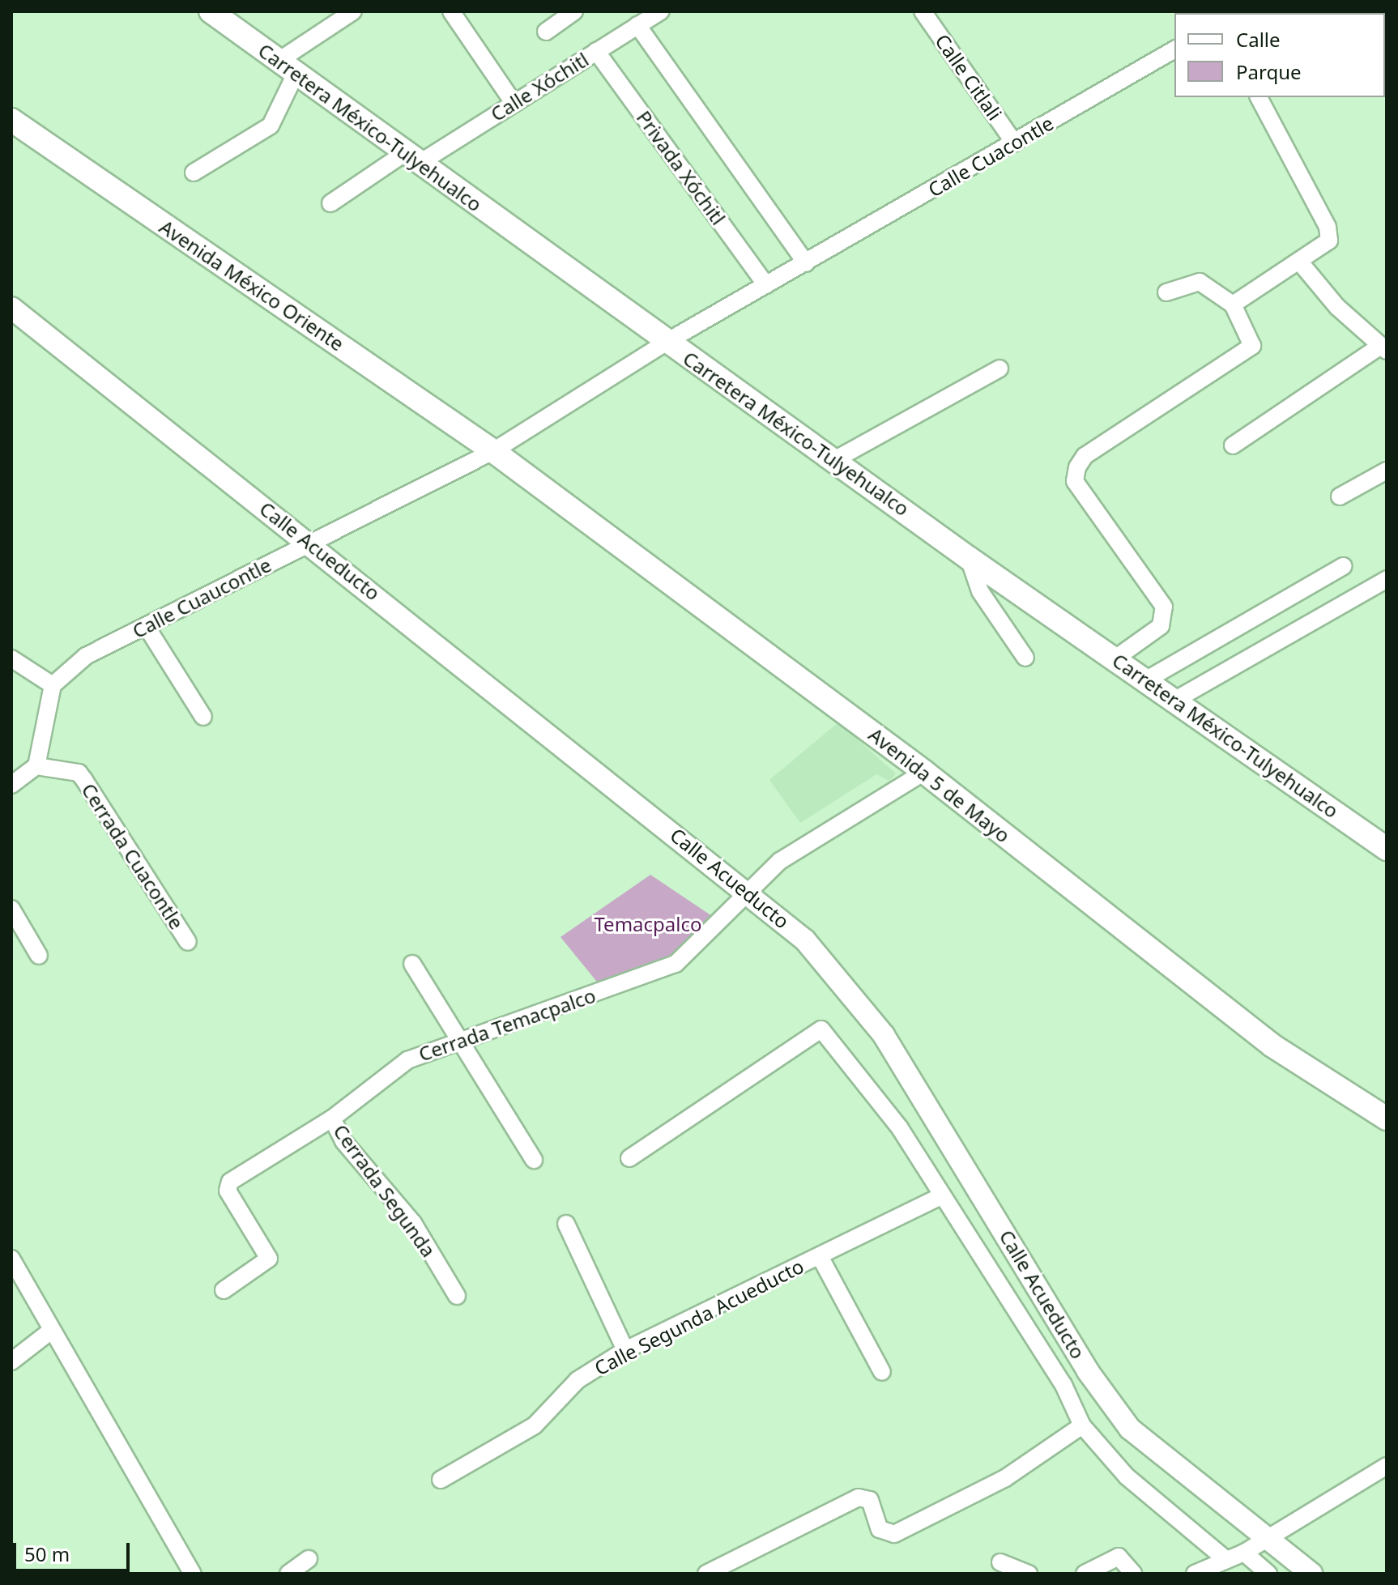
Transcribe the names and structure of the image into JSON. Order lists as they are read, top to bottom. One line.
{"streets":{"main road":["Carretera México-Tulyehualco","Avenida México Oriente","Avenida 5 de Mayo"],"street":["Calle Citlali","Calle Xóchitl","Calle Cuacontle","Privada Xóchitl","Calle Acueducto","Calle Cuaucontle","Cerrada Cuacontle","Cerrada Temacpalco","Cerrada Segunda","Calle Segunda Acueducto"]},"crossings":[["Calle Citlali","Calle Cuacontle"],["Calle Xóchitl","Carretera México-Tulyehualco"],["Calle Xóchitl","Privada Xóchitl"],["Carretera México-Tulyehualco","Calle Cuacontle"],["Calle Cuacontle","Privada Xóchitl"],["Calle Cuacontle","Avenida México Oriente"],["Calle Cuacontle","Calle Cuaucontle"],["Calle Cuacontle","Avenida 5 de Mayo"],["Avenida México Oriente","Calle Cuaucontle"],["Avenida México Oriente","Avenida 5 de Mayo"],["Calle Acueducto","Calle Cuaucontle"],["Calle Acueducto","Cerrada Temacpalco"],["Calle Acueducto","Calle Segunda Acueducto"],["Calle Cuaucontle","Avenida 5 de Mayo"],["Avenida 5 de Mayo","Cerrada Temacpalco"],["Cerrada Temacpalco","Cerrada Segunda"]],"parks":["Temacpalco"],"legend":["Calle","Parque"],"scale_bar":"50 m"}
